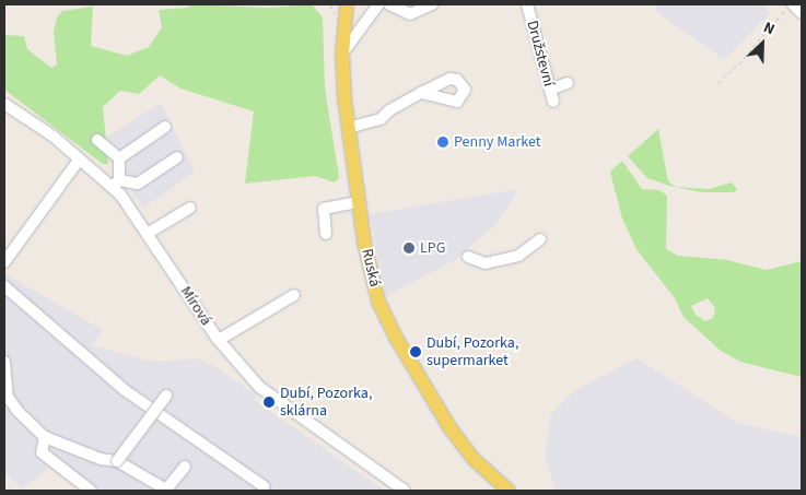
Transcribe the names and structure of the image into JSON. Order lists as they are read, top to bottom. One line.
{"streets":{"main road":["Ruská"],"street":["Družstevní","Mírová"]},"places":["Penny Market","LPG","Dubí, Pozorka, supermarket","Dubí, Pozorka, sklárna"],"north":"top right"}
